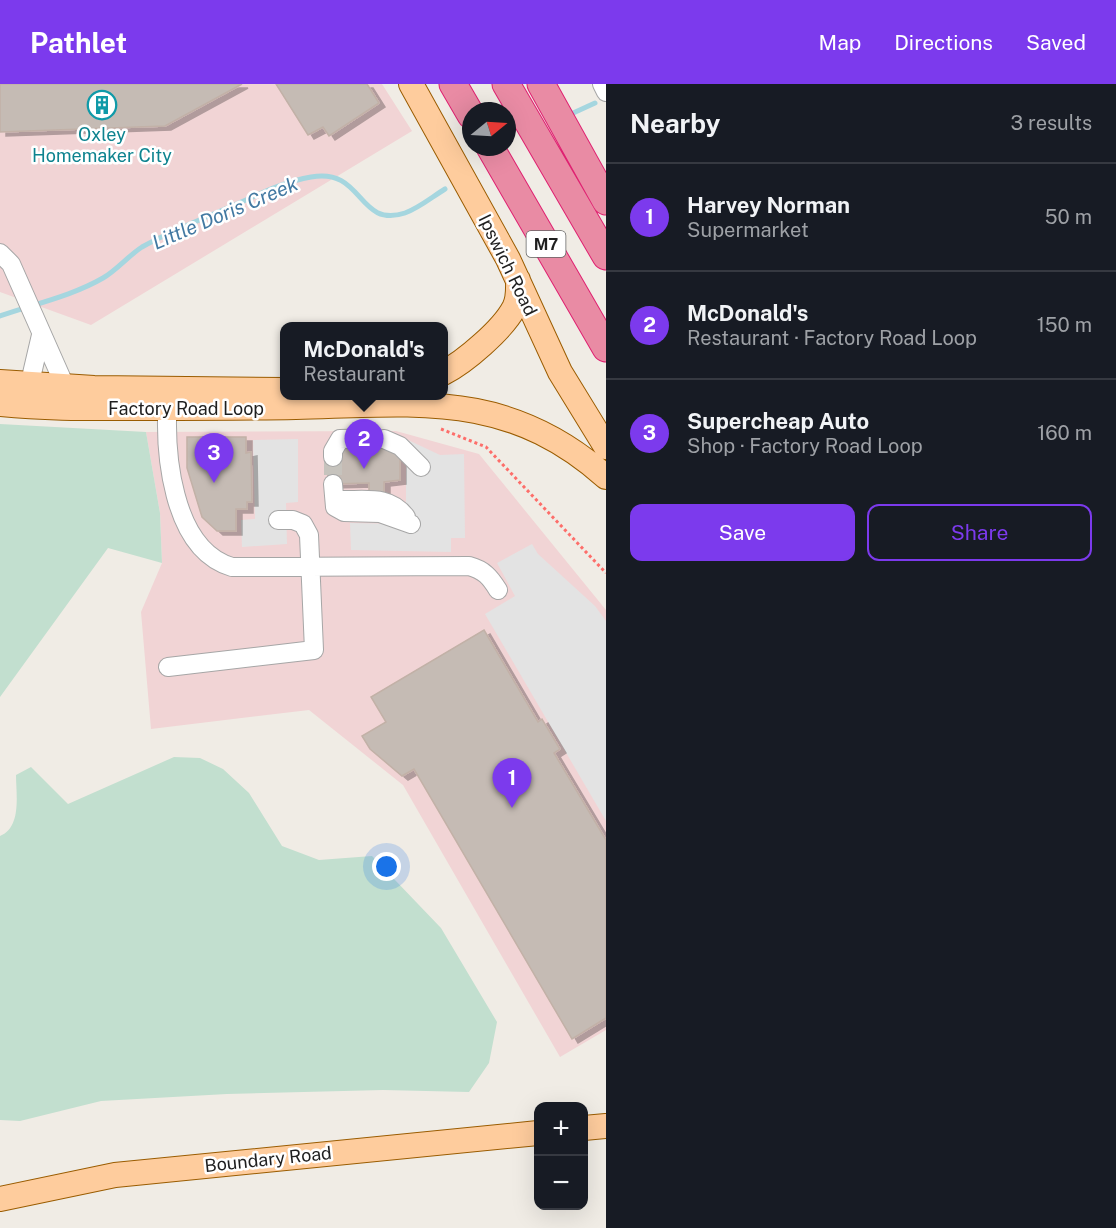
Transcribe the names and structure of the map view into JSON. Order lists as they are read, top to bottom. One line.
{"streets":{"highway":["M7"],"main road":["Ipswich Road","Factory Road Loop","Boundary Road"]},"water":["Little Doris Creek"],"places":{"building":["Oxley Homemaker City"]},"north":"right","page":{"header":"Pathlet","nav":["Map","Directions","Saved"],"heading":["Nearby","3 results"],"list":[{"mark":"1","name":"Harvey Norman","note":"Supermarket","value":"50 m"},{"mark":"2","name":"McDonald's","note":"Restaurant · Factory Road Loop","value":"150 m"},{"mark":"3","name":"Supercheap Auto","note":"Shop · Factory Road Loop","value":"160 m"}],"popup":["McDonald's","Restaurant"],"pins":["2","3","1"],"buttons":["Save","Share"],"map_buttons":["+","−"]}}
